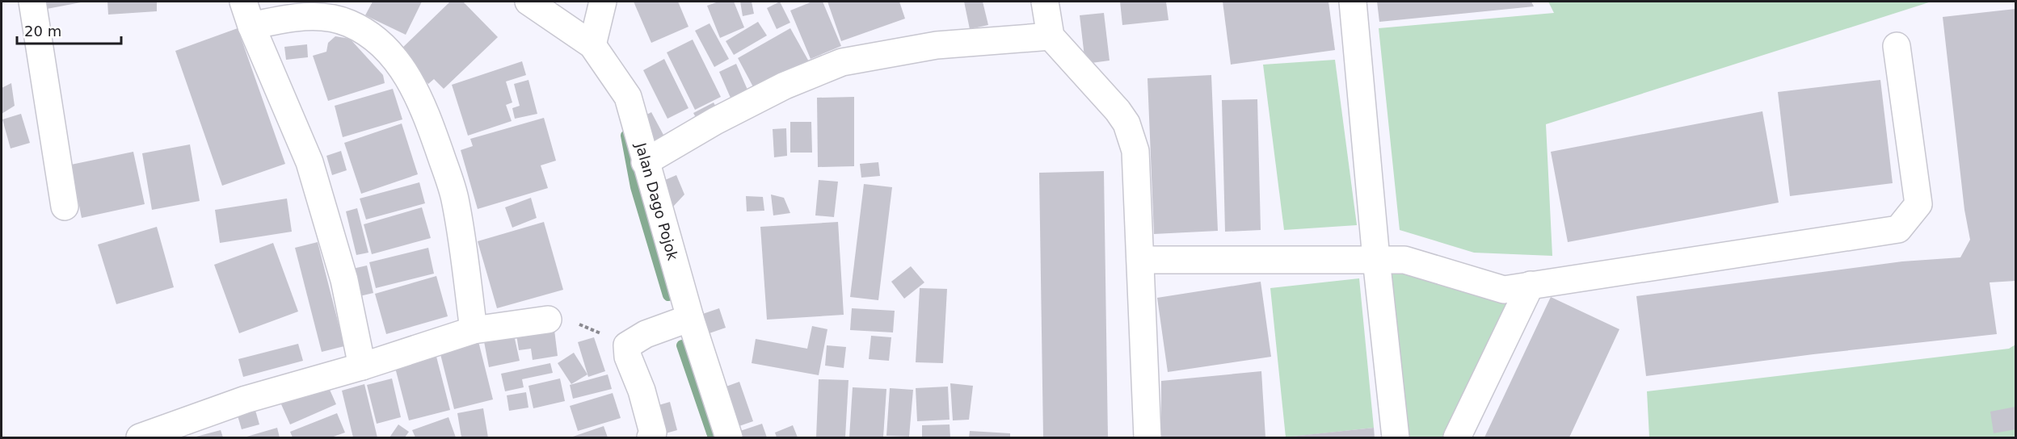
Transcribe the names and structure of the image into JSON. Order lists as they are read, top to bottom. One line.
{"streets":{"street":["Jalan Dago Pojok"]},"scale_bar":"20 m"}
